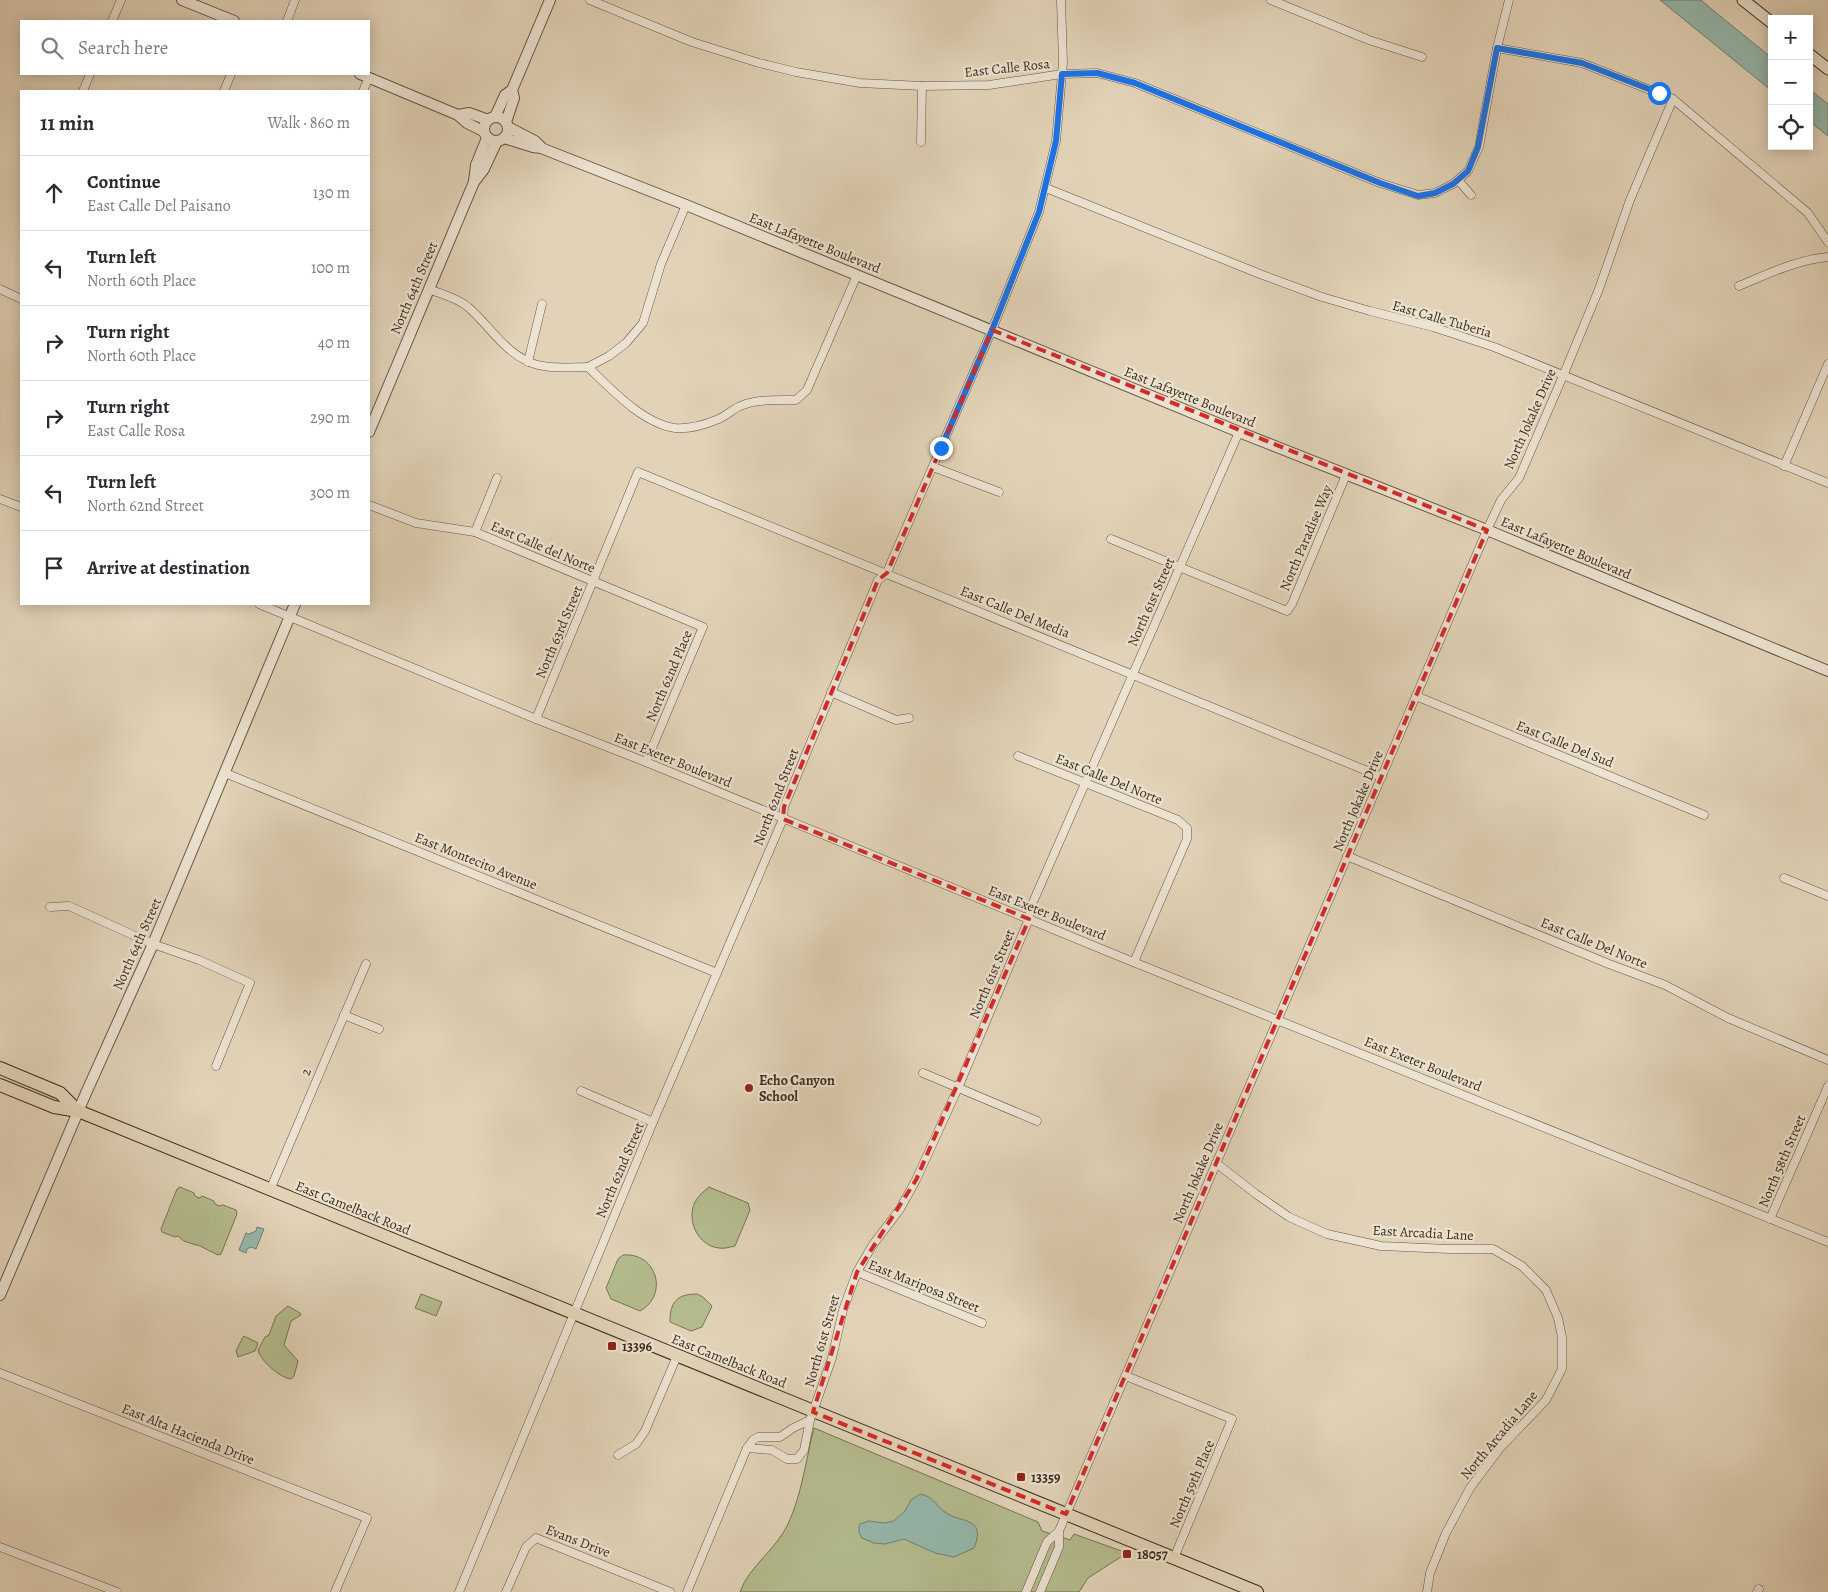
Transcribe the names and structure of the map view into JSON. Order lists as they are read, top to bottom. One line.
{"streets":{"main road":["East Camelback Road"],"street":["East Calle Rosa","East Lafayette Boulevard","North 64th Street","East Calle Tuberia","North Jokake Drive","North Paradise Way","East Calle del Norte","North 61st Street","East Calle Del Media","North 63rd Street","North 62nd Place","East Calle Del Sud","East Exeter Boulevard","East Calle Del Norte","North 62nd Street","East Montecito Avenue","2","North 58th Street","East Arcadia Lane","East Mariposa Street","East Alta Hacienda Drive","North Arcadia Lane","North 59th Place","Evans Drive"]},"crossings":[["East Calle Rosa","North 62nd Street"],["East Lafayette Boulevard","North 64th Street"],["East Lafayette Boulevard","North Jokake Drive"],["East Lafayette Boulevard","North Paradise Way"],["East Lafayette Boulevard","North 61st Street"],["East Lafayette Boulevard","North 62nd Street"],["North 64th Street","East Exeter Boulevard"],["North 64th Street","East Montecito Avenue"],["North 64th Street","East Camelback Road"],["East Calle Tuberia","North Jokake Drive"],["East Calle Tuberia","North 62nd Street"],["North Jokake Drive","East Calle Del Media"],["North Jokake Drive","East Calle Del Sud"],["North Jokake Drive","East Exeter Boulevard"],["North Jokake Drive","East Calle Del Norte"],["North Jokake Drive","East Camelback Road"],["North Jokake Drive","East Arcadia Lane"],["North Jokake Drive","North 59th Place"],["North Paradise Way","North 61st Street"],["East Calle del Norte","North 63rd Street"],["East Calle del Norte","North 62nd Place"],["North 61st Street","East Calle Del Media"],["North 61st Street","East Exeter Boulevard"],["North 61st Street","East Calle Del Norte"],["North 61st Street","East Camelback Road"],["North 61st Street","East Mariposa Street"],["East Calle Del Media","North 63rd Street"],["East Calle Del Media","North 62nd Street"],["North 63rd Street","East Exeter Boulevard"],["North 62nd Place","East Exeter Boulevard"],["East Exeter Boulevard","East Calle Del Norte"],["East Exeter Boulevard","North 62nd Street"],["East Exeter Boulevard","North 58th Street"],["North 62nd Street","East Montecito Avenue"],["North 62nd Street","East Camelback Road"],["2","East Camelback Road"],["East Camelback Road","North 59th Place"],["East Arcadia Lane","North Arcadia Lane"]],"places":{"other":["Echo Canyon School"],"transit":["13396","13359","18057"]},"page":{"map_buttons":["+","−"],"search":"Search here","heading":["11 min","Walk · 860 m"],"list":[["Continue","East Calle Del Paisano","130 m"],["Turn left","North 60th Place","100 m"],["Turn right","North 60th Place","40 m"],["Turn right","East Calle Rosa","290 m"],["Turn left","North 62nd Street","300 m"],"Arrive at destination"]}}
